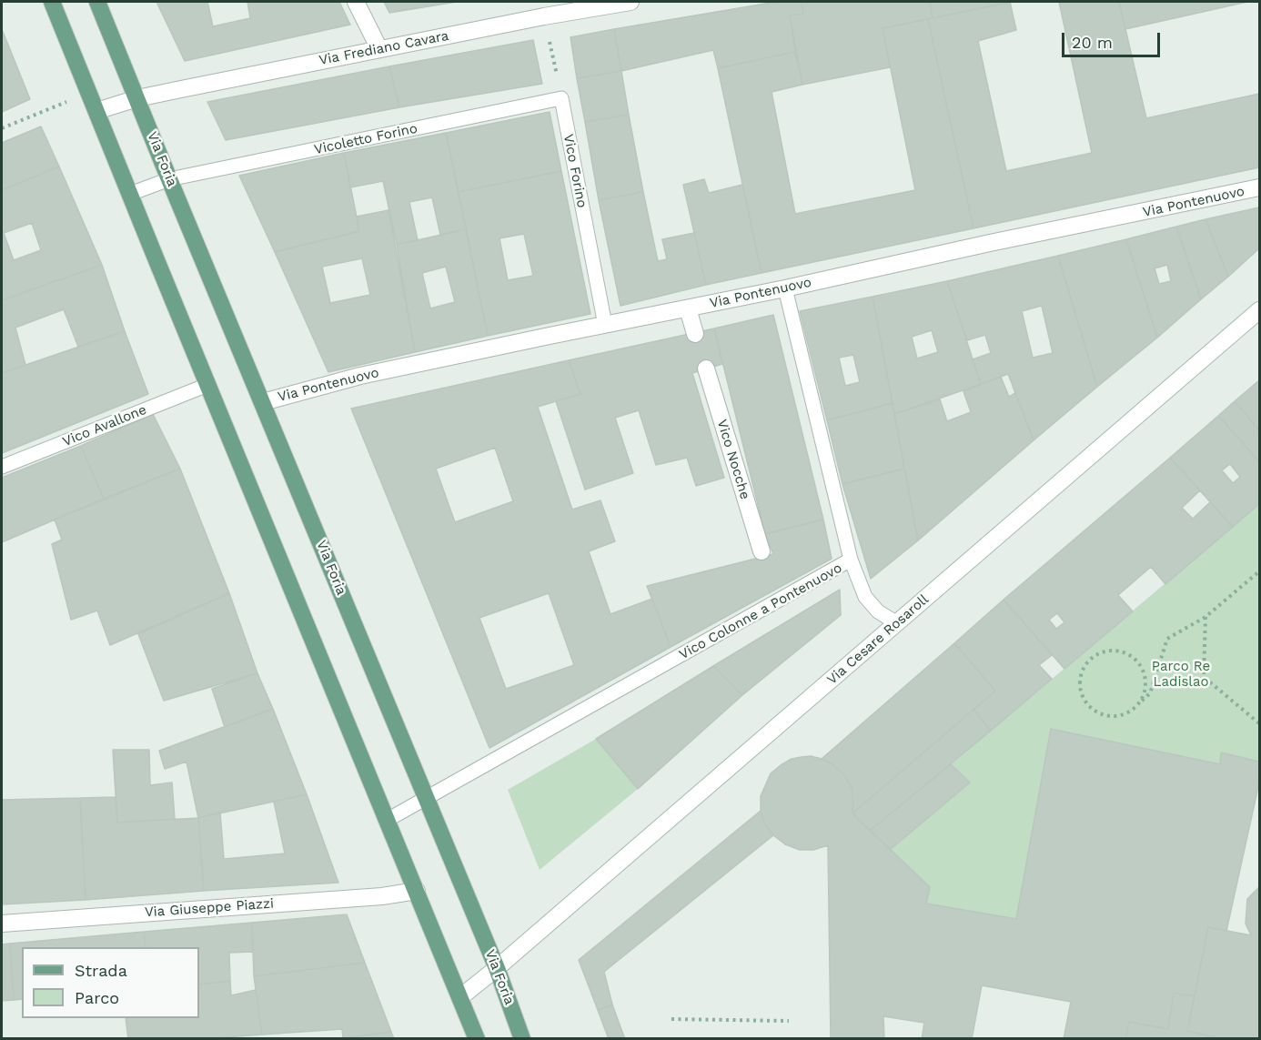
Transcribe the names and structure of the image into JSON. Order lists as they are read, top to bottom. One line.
{"streets":{"main road":["Via Foria"],"street":["Via Frediano Cavara","Via Pontenuovo","Vico Nocche","Via Cesare Rosaroll","Via Giuseppe Piazzi"],"lane":["Vicoletto Forino","Vico Forino","Vico Avallone","Vico Colonne a Pontenuovo"]},"crossings":[["Via Frediano Cavara","Via Foria"],["Vicoletto Forino","Via Foria"],["Vicoletto Forino","Vico Forino"],["Via Foria","Via Pontenuovo"],["Via Foria","Vico Colonne a Pontenuovo"],["Via Foria","Via Cesare Rosaroll"],["Vico Forino","Via Pontenuovo"],["Via Pontenuovo","Vico Colonne a Pontenuovo"]],"parks":["Parco Re Ladislao"],"legend":["Strada","Parco"],"scale_bar":"20 m"}
